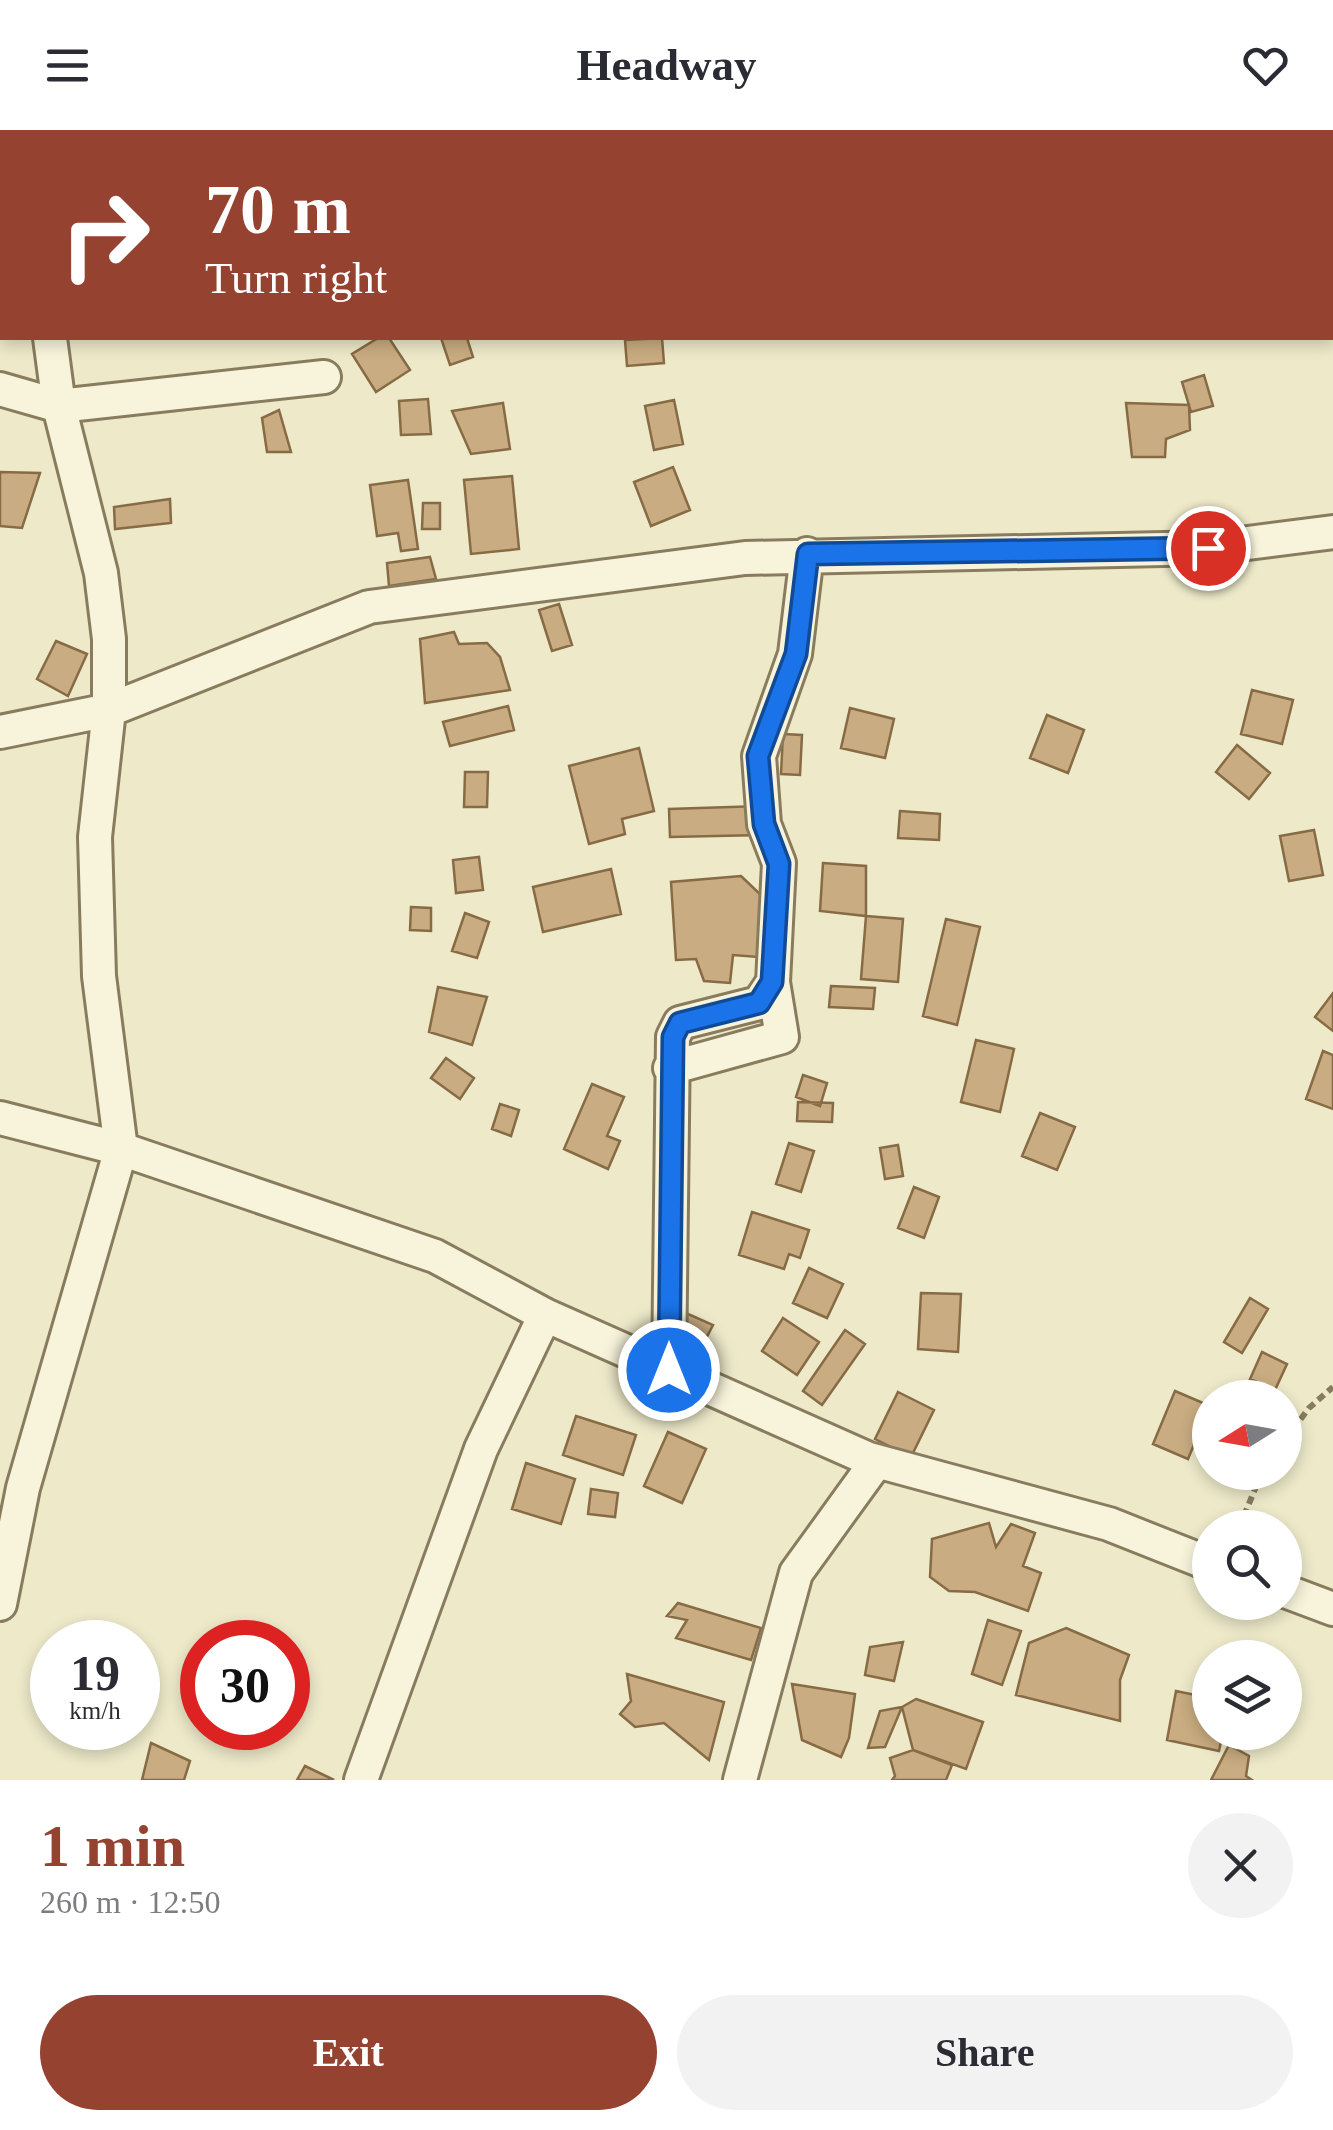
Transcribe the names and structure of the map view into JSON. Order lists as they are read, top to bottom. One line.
{"north":"left","page":{"header":"Headway","turn":["70 m","Turn right"],"speed":"19 km/h","limit":"30","heading":["1 min","260 m · 12:50"],"buttons":["Exit","Share"]}}
